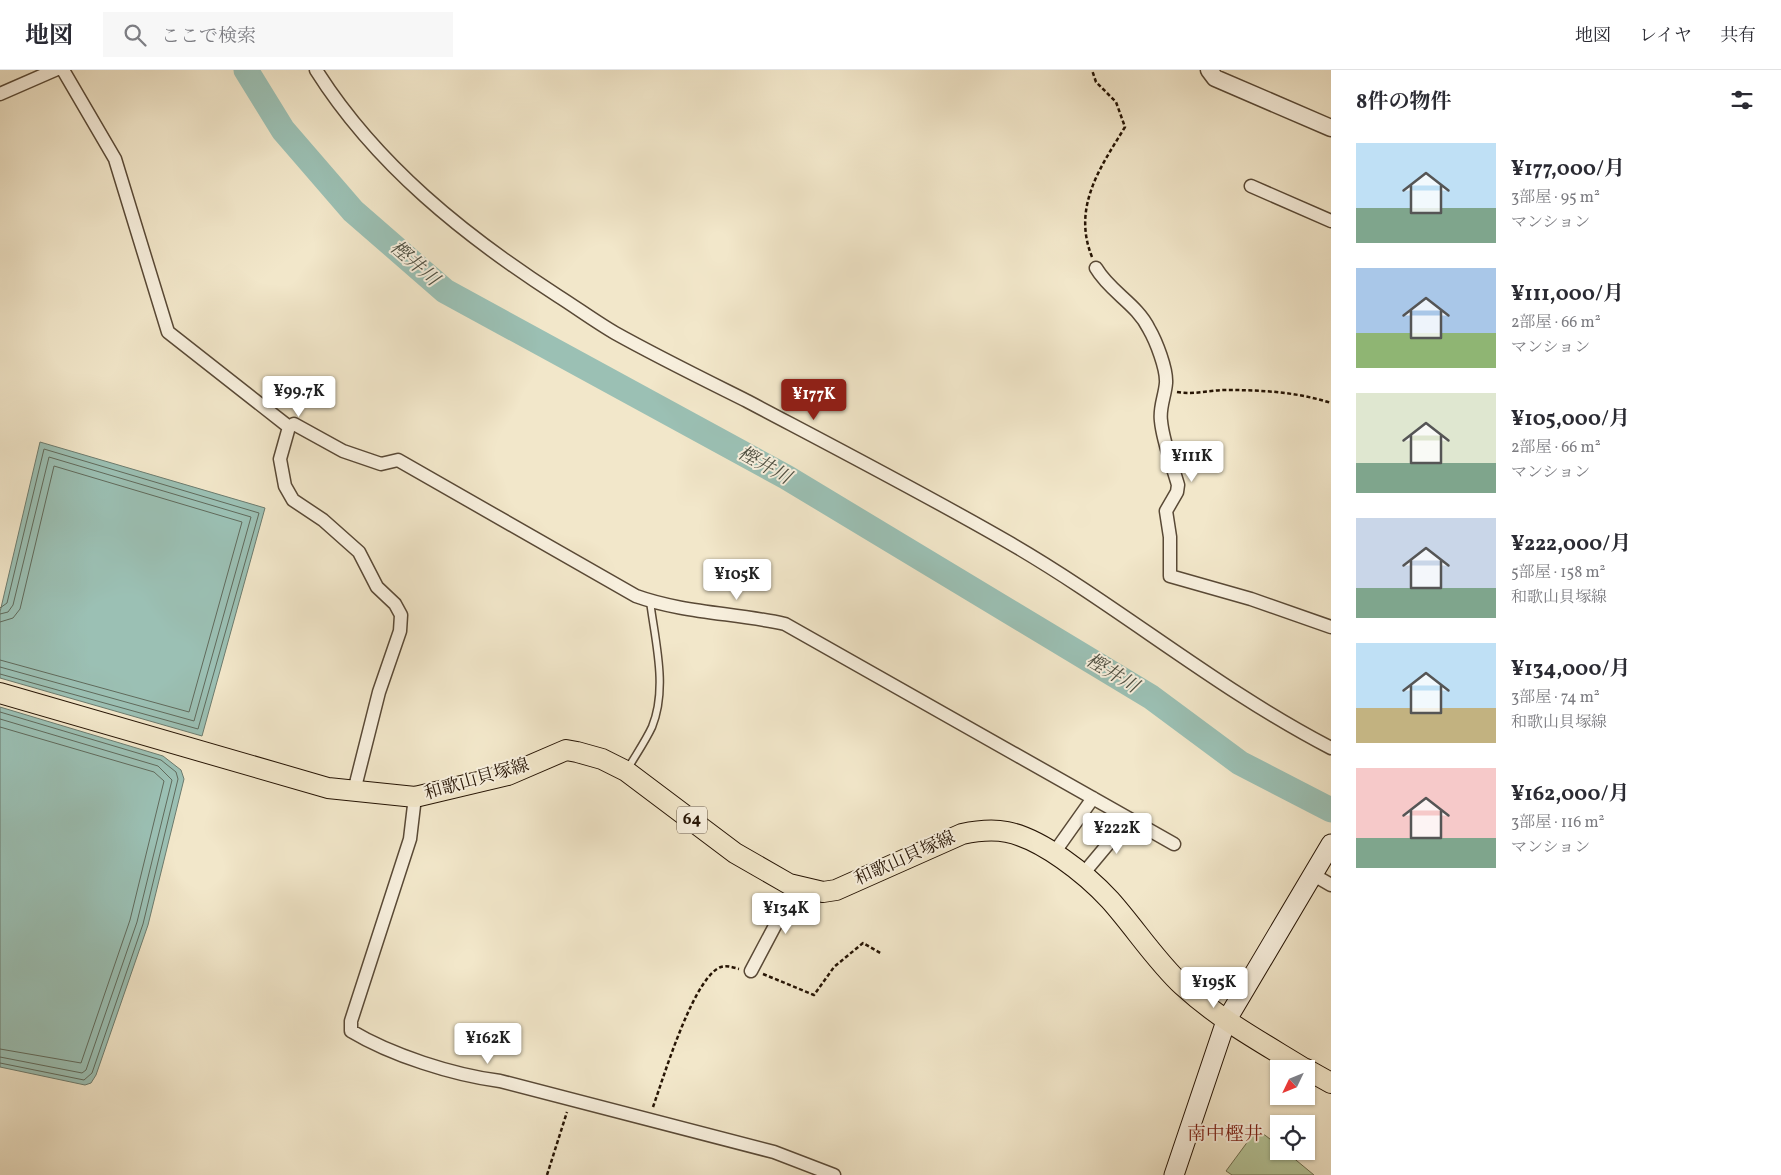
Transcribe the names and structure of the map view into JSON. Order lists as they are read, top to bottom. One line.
{"streets":{"main road":["和歌山貝塚線","64"]},"districts":["南中樫井"],"water":["樫井川"],"north":"bottom left","page":{"header":"地図","search":"ここで検索","nav":["地図","レイヤ","共有"],"heading":"8件の物件","list":[{"name":"¥177,000/月","note":"3部屋 · 95 m² · マンション"},{"name":"¥111,000/月","note":"2部屋 · 66 m² · マンション"},{"name":"¥105,000/月","note":"2部屋 · 66 m² · マンション"},{"name":"¥222,000/月","note":"5部屋 · 158 m² · 和歌山貝塚線"},{"name":"¥134,000/月","note":"3部屋 · 74 m² · 和歌山貝塚線"},{"name":"¥162,000/月","note":"3部屋 · 116 m² · マンション"}],"price":["¥99.7K","¥177K","¥111K","¥105K","¥222K","¥134K","¥195K","¥162K"]}}
